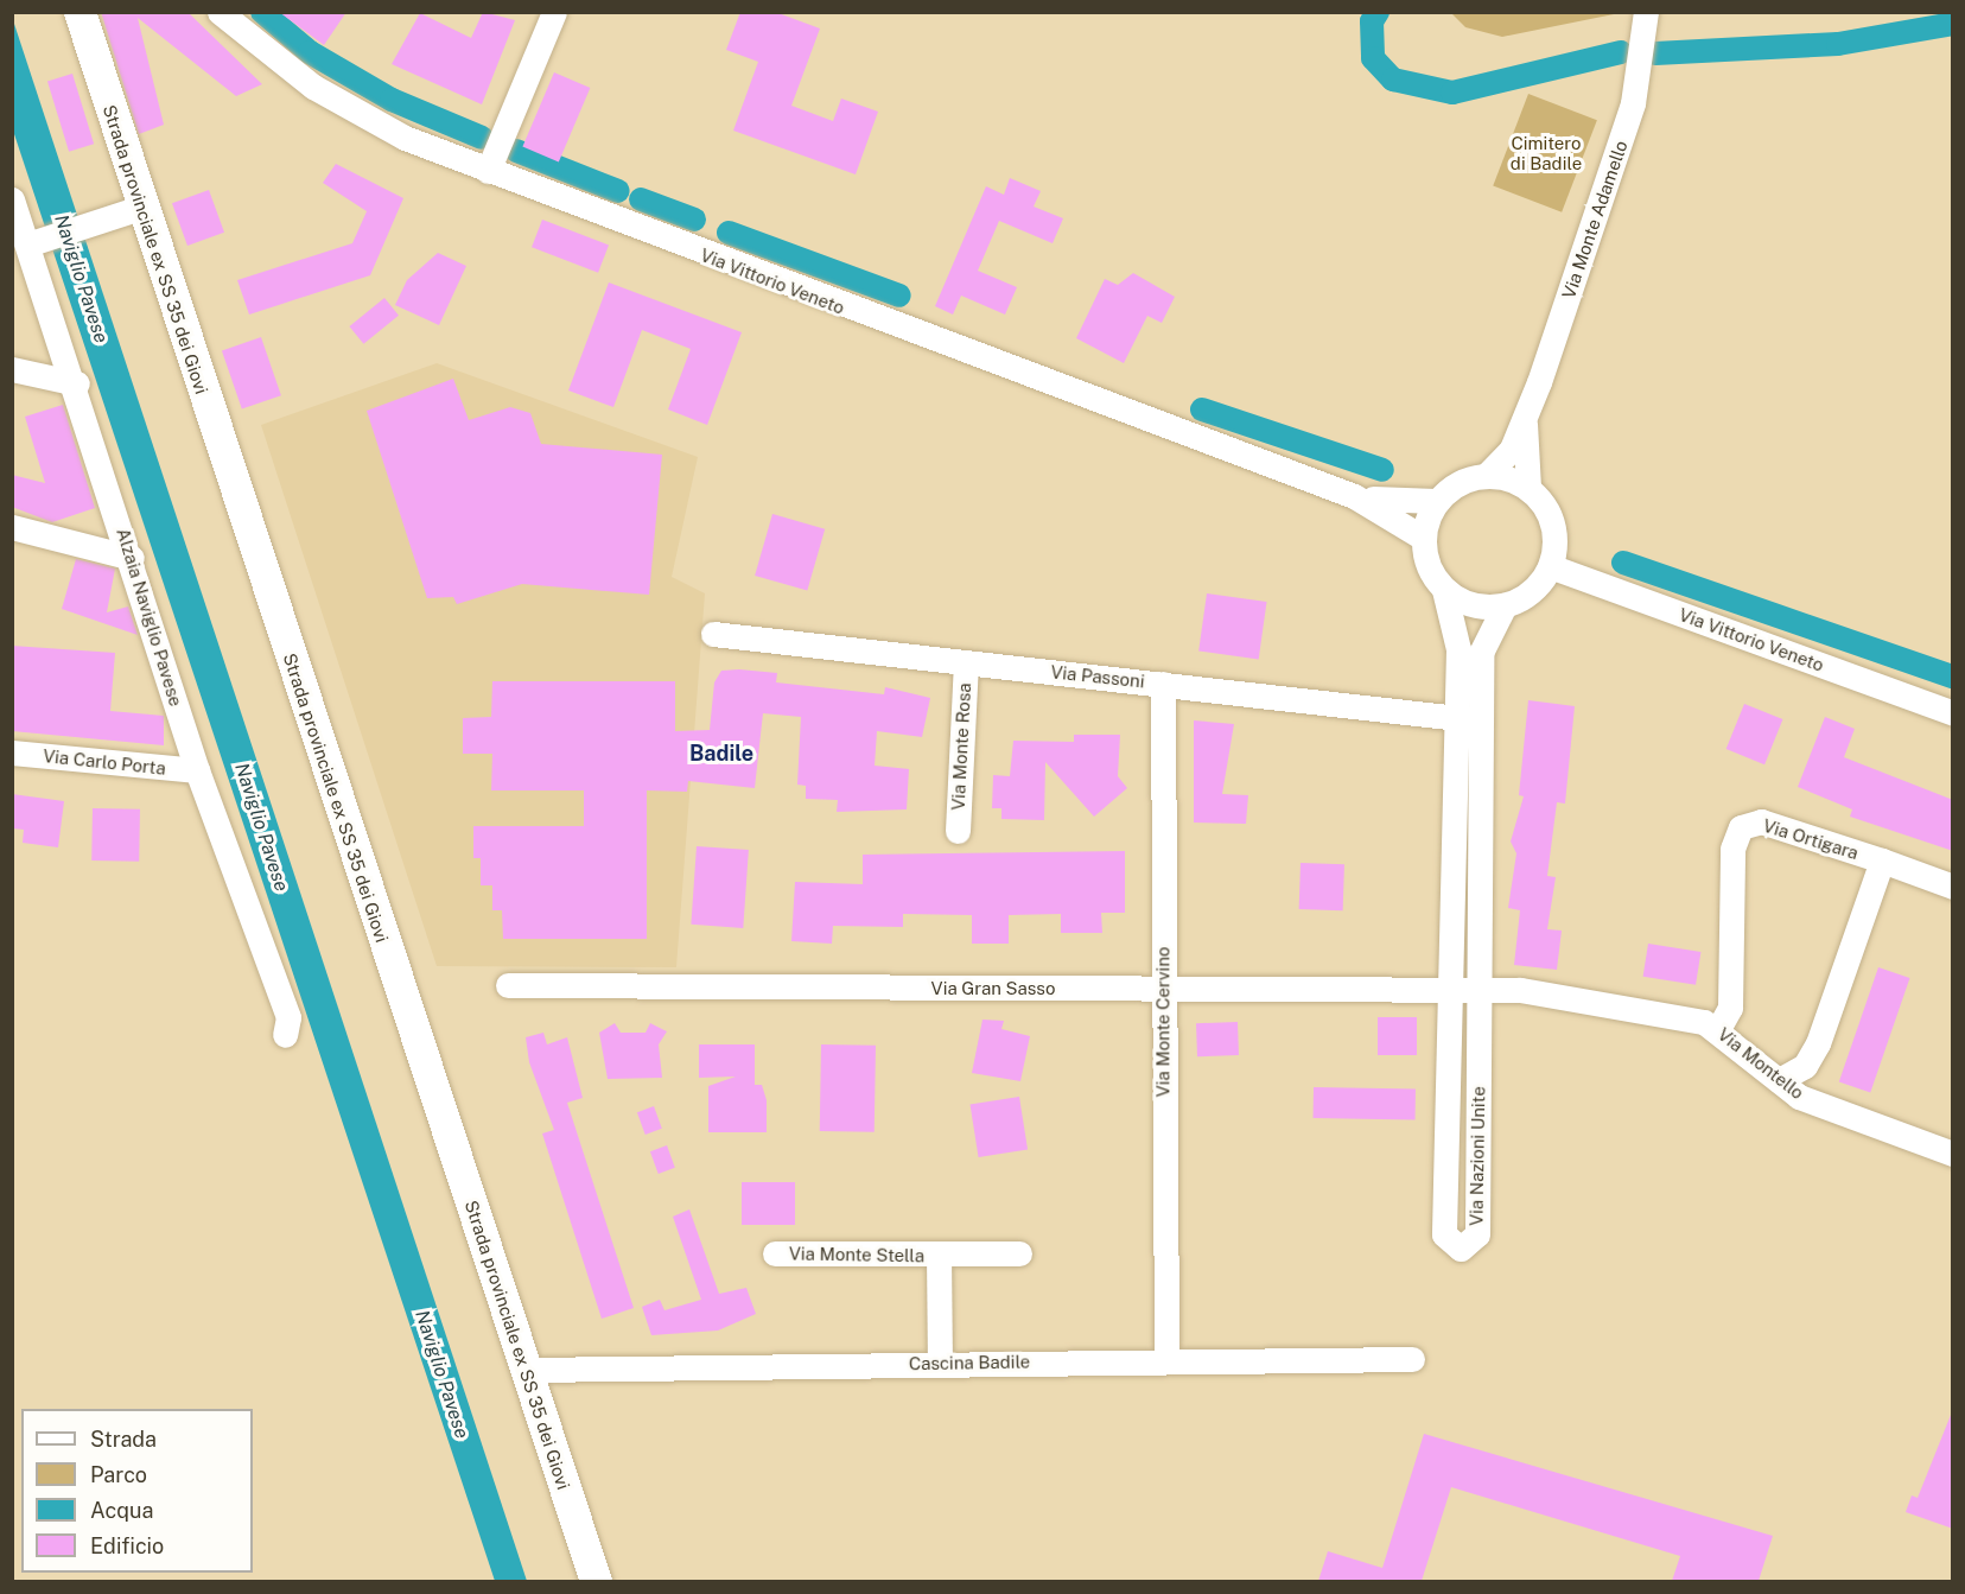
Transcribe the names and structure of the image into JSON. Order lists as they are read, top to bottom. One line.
{"streets":{"main road":["Strada provinciale ex SS 35 dei Giovi"],"street":["Via Monte Adamello","Via Vittorio Veneto","Alzaia Naviglio Pavese","Via Passoni","Via Monte Rosa","Via Carlo Porta","Via Ortigara","Via Gran Sasso","Via Monte Cervino","Via Montello","Via Nazioni Unite","Via Monte Stella","Cascina Badile"]},"crossings":[["Via Monte Adamello","Via Vittorio Veneto"],["Via Monte Adamello","Via Nazioni Unite"],["Strada provinciale ex SS 35 dei Giovi","Cascina Badile"],["Via Vittorio Veneto","Via Nazioni Unite"],["Alzaia Naviglio Pavese","Via Carlo Porta"],["Via Passoni","Via Monte Rosa"],["Via Passoni","Via Monte Cervino"],["Via Passoni","Via Nazioni Unite"],["Via Ortigara","Via Montello"],["Via Gran Sasso","Via Monte Cervino"],["Via Gran Sasso","Via Montello"],["Via Gran Sasso","Via Nazioni Unite"],["Via Monte Cervino","Cascina Badile"],["Via Montello","Via Nazioni Unite"],["Via Monte Stella","Cascina Badile"]],"districts":["Badile"],"water":["Naviglio Pavese"],"parks":["Cimitero di Badile"],"legend":["Strada","Parco","Acqua","Edificio"]}
